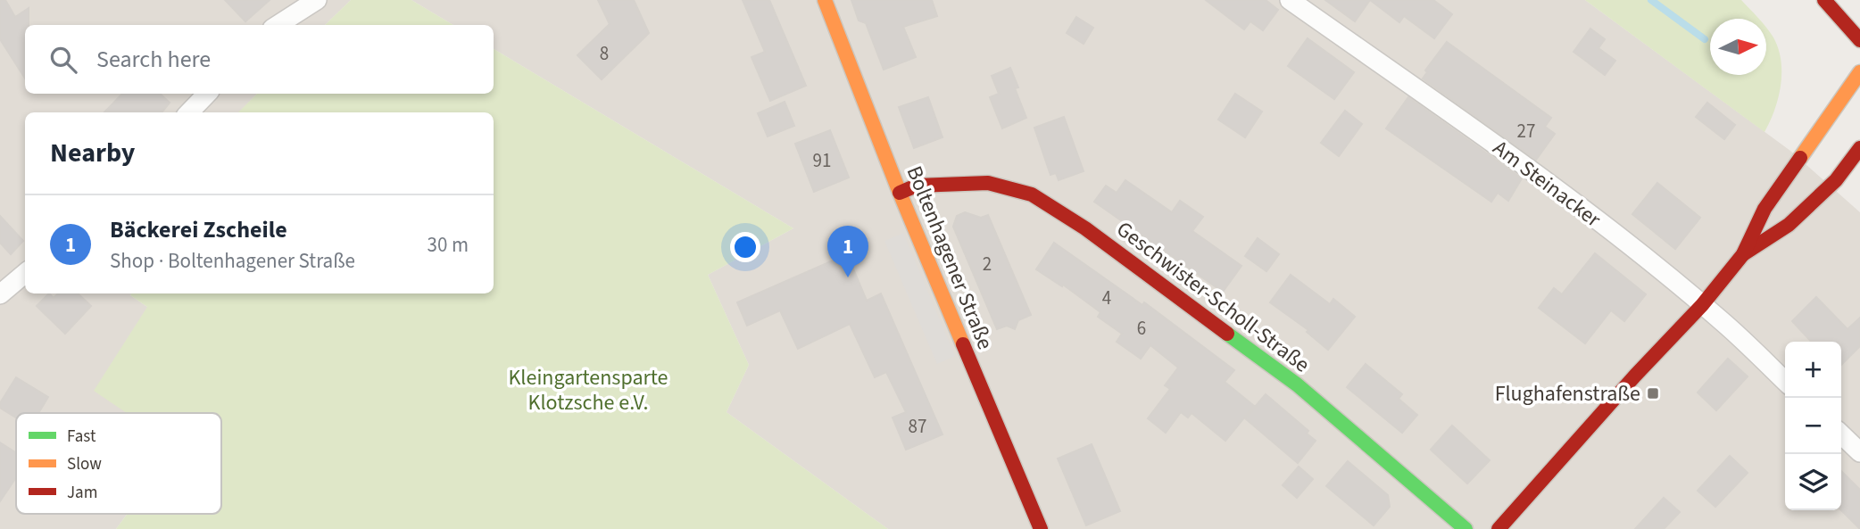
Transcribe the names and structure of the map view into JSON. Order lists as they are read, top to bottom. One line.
{"streets":{"street":["Am Steinacker","Boltenhagener Straße","Geschwister-Scholl-Straße"]},"crossings":[["Boltenhagener Straße","Geschwister-Scholl-Straße"]],"parks":["Kleingartensparte Klotzsche e.V."],"places":{"transit":["Flughafenstraße"]},"house_numbers":["8","27","91","2","4","6","87"],"legend":["Fast","Slow","Jam"],"north":"right","page":{"search":"Search here","heading":"Nearby","list":[{"mark":"1","name":"Bäckerei Zscheile","note":"Shop · Boltenhagener Straße","value":"30 m"}],"pins":"1","map_buttons":["+","−"]}}
